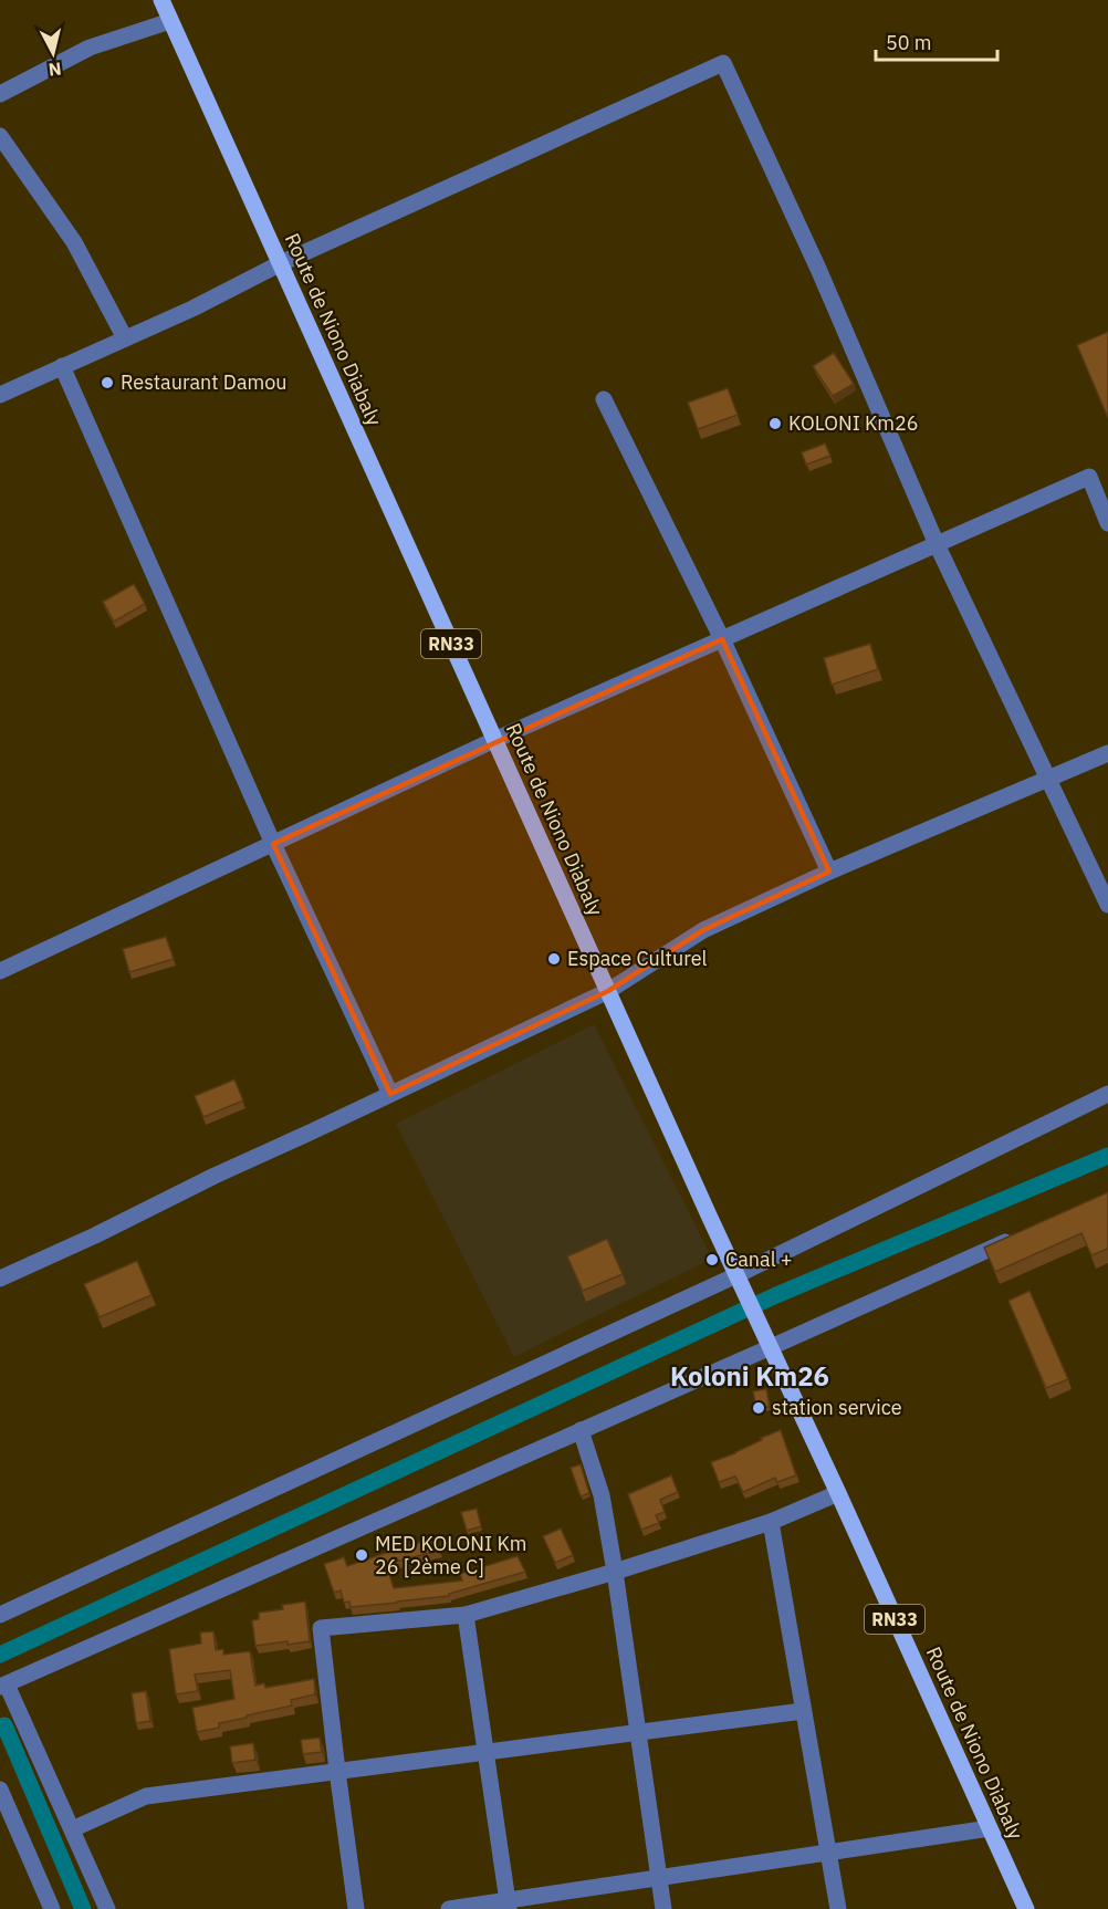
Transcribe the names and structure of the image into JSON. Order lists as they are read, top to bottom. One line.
{"streets":{"main road":["Route de Niono Diabaly","RN33"]},"districts":["Koloni Km26"],"places":["Restaurant Damou","KOLONI Km26","Espace Culturel","Canal +","station service","MED KOLONI Km 26 [2ème C]"],"scale_bar":"50 m","north":"bottom"}
